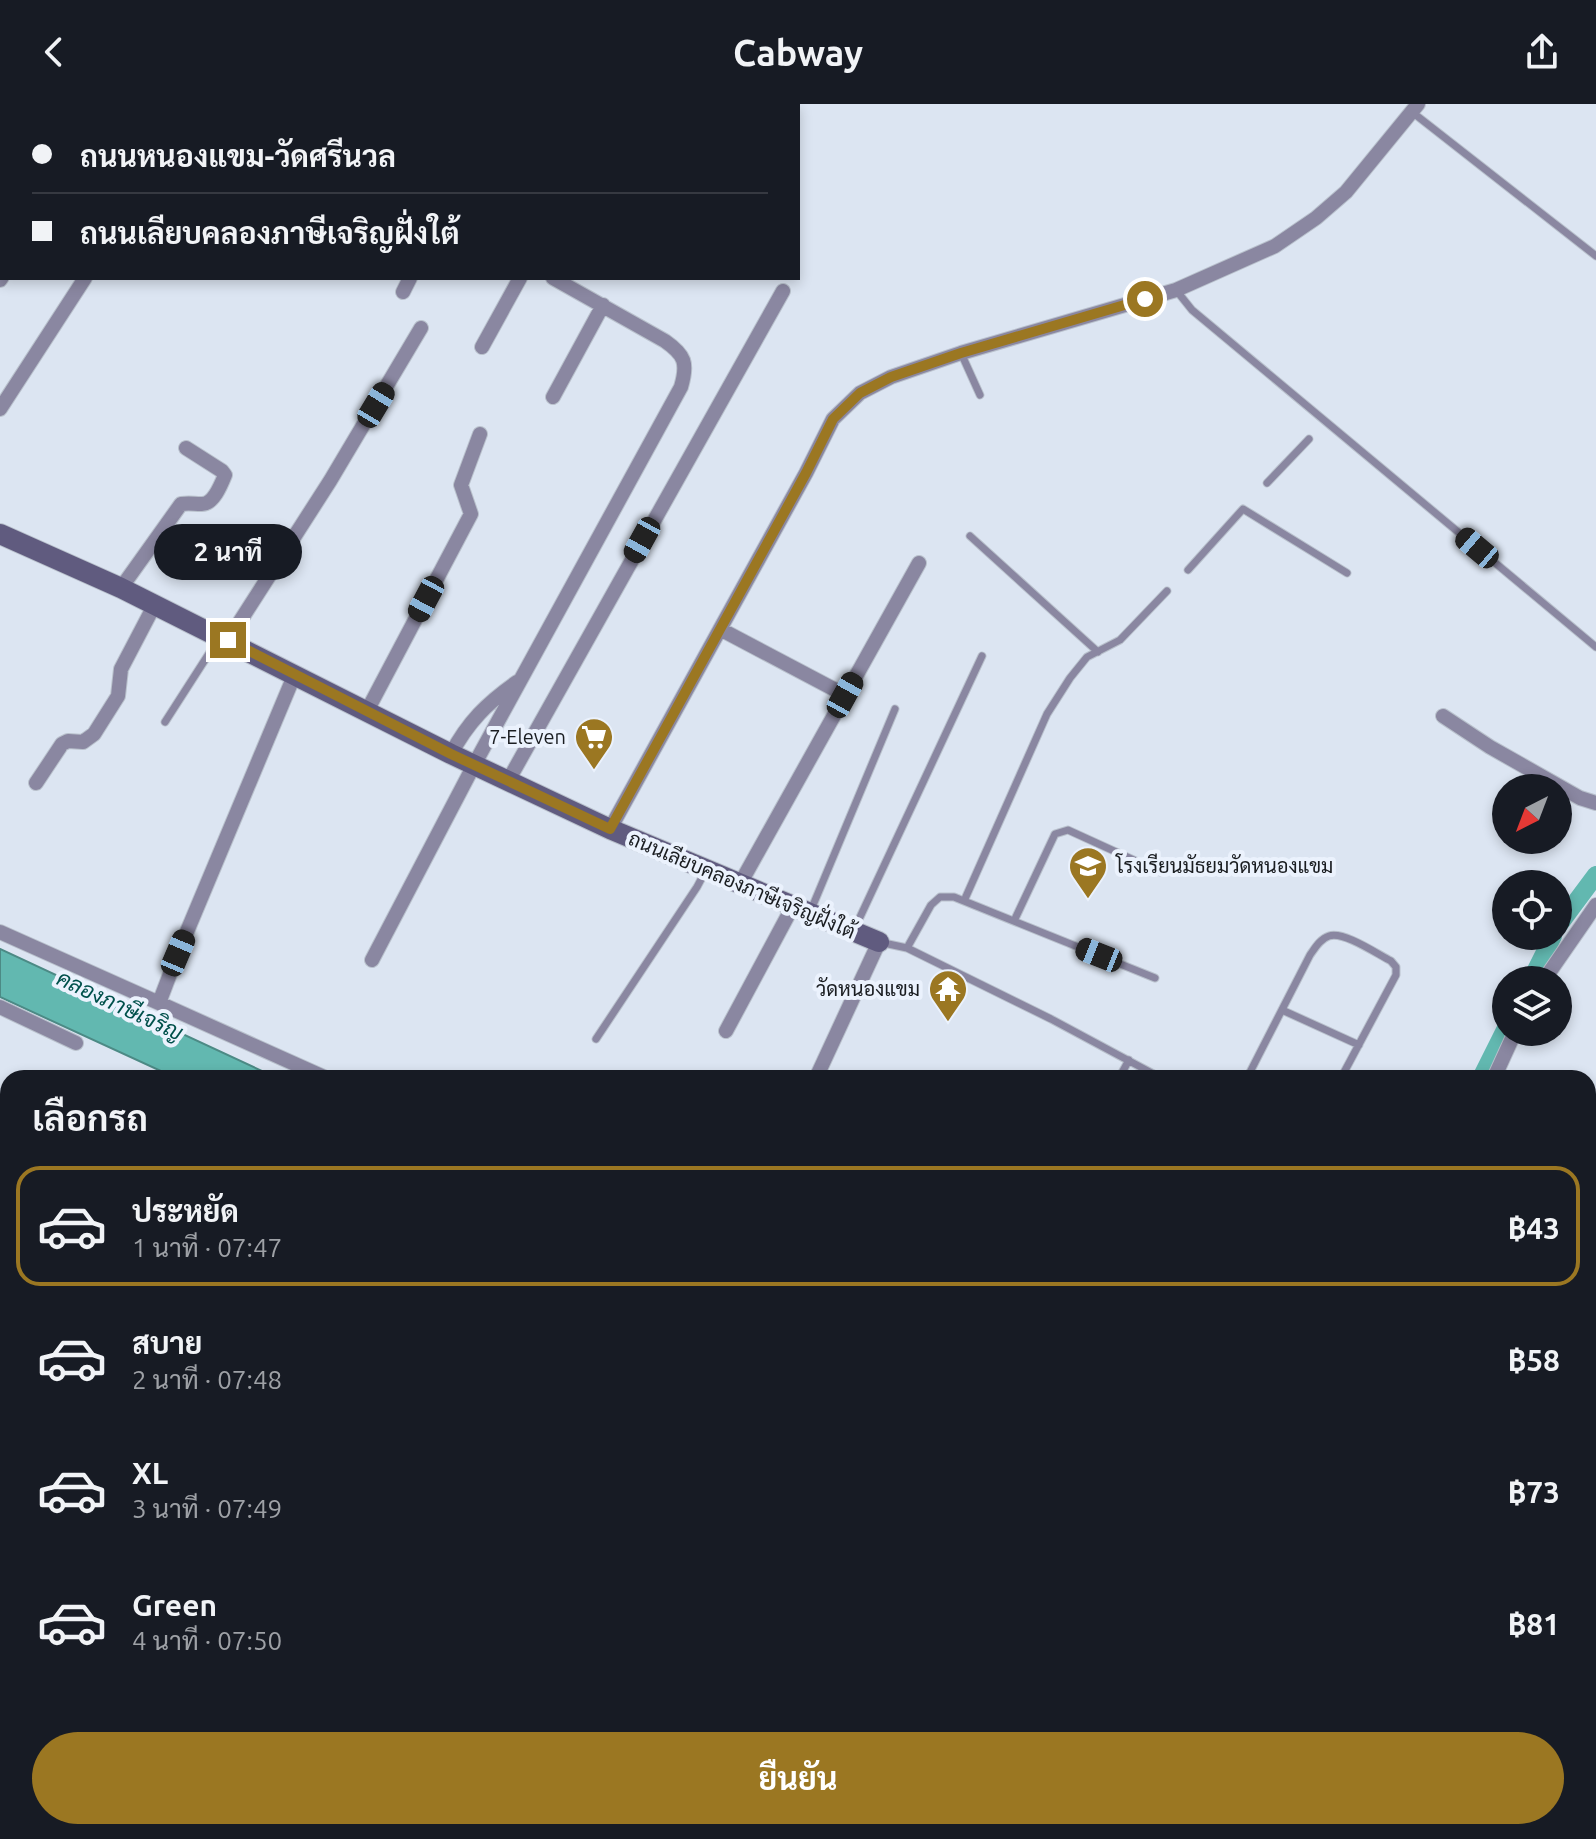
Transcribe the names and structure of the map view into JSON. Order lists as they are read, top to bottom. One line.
{"streets":{"street":["ถนนเลียบคลองภาษีเจริญฝั่งใต้"]},"water":["คลองภาษีเจริญ"],"places":{"supermarket":["7-Eleven"],"school or university":["โรงเรียนมัธยมวัดหนองแขม"],"temple":["วัดหนองแขม"]},"north":"bottom left","page":{"header":"Cabway","banner":["ถนนหนองแขม-วัดศรีนวล","ถนนเลียบคลองภาษีเจริญฝั่งใต้"],"bubble":"2 นาที","heading":"เลือกรถ","list":[{"name":"ประหยัด","note":"1 นาที · 07:47","value":"฿43"},{"name":"สบาย","note":"2 นาที · 07:48","value":"฿58"},{"name":"XL","note":"3 นาที · 07:49","value":"฿73"},{"name":"Green","note":"4 นาที · 07:50","value":"฿81"}],"buttons":"ยืนยัน"}}
